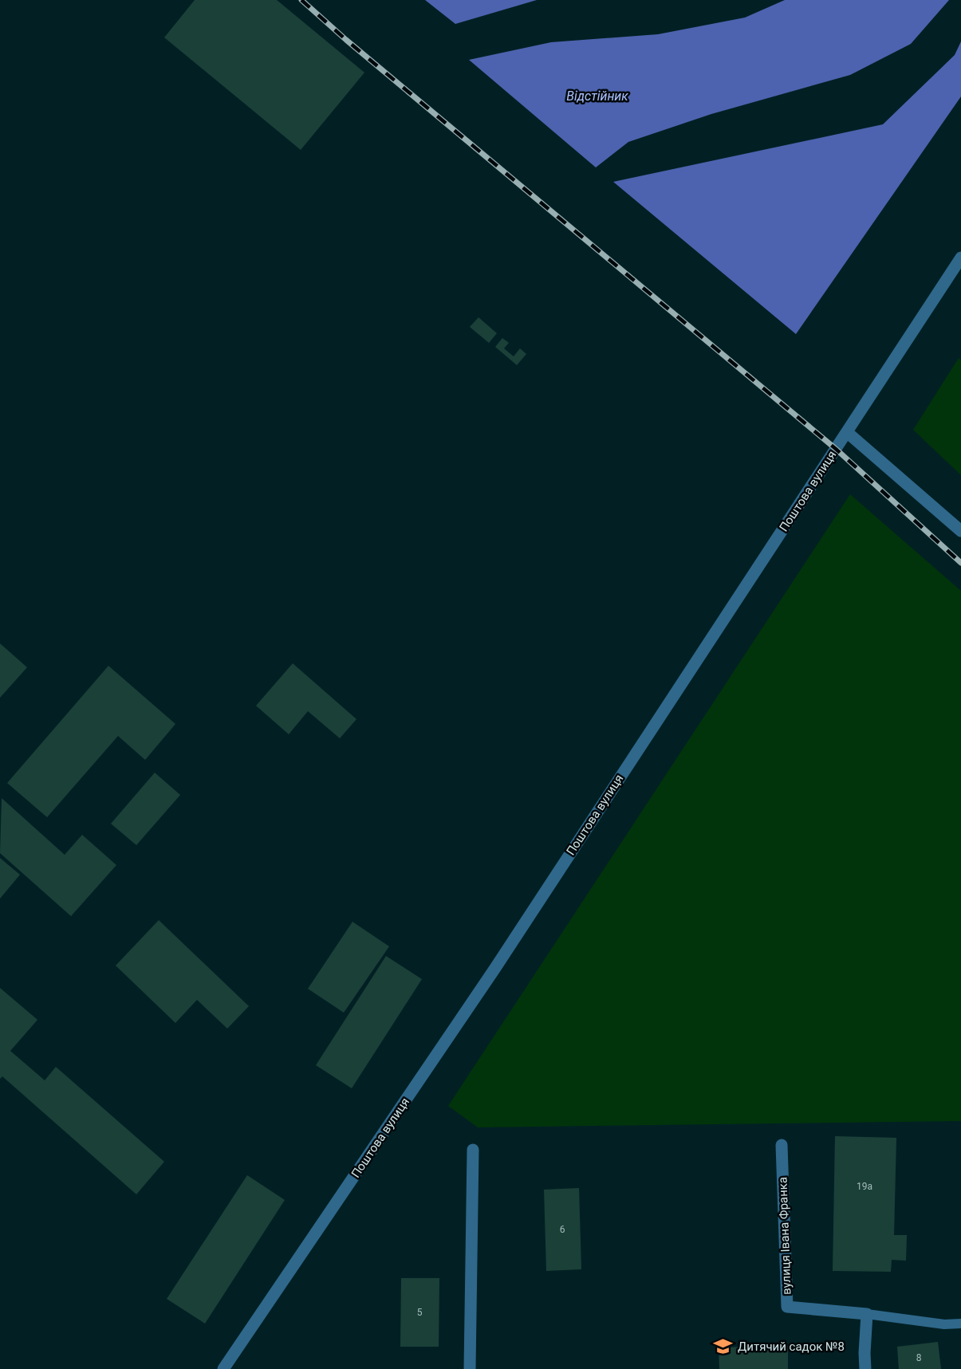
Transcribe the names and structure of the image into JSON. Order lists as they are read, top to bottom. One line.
{"streets":{"street":["Поштова вулиця","вулиця Івана Франка"]},"water":["Відстійник"],"places":{"school or university":["Дитячий садок №8"]},"house_numbers":["19а","6","5","8"]}
